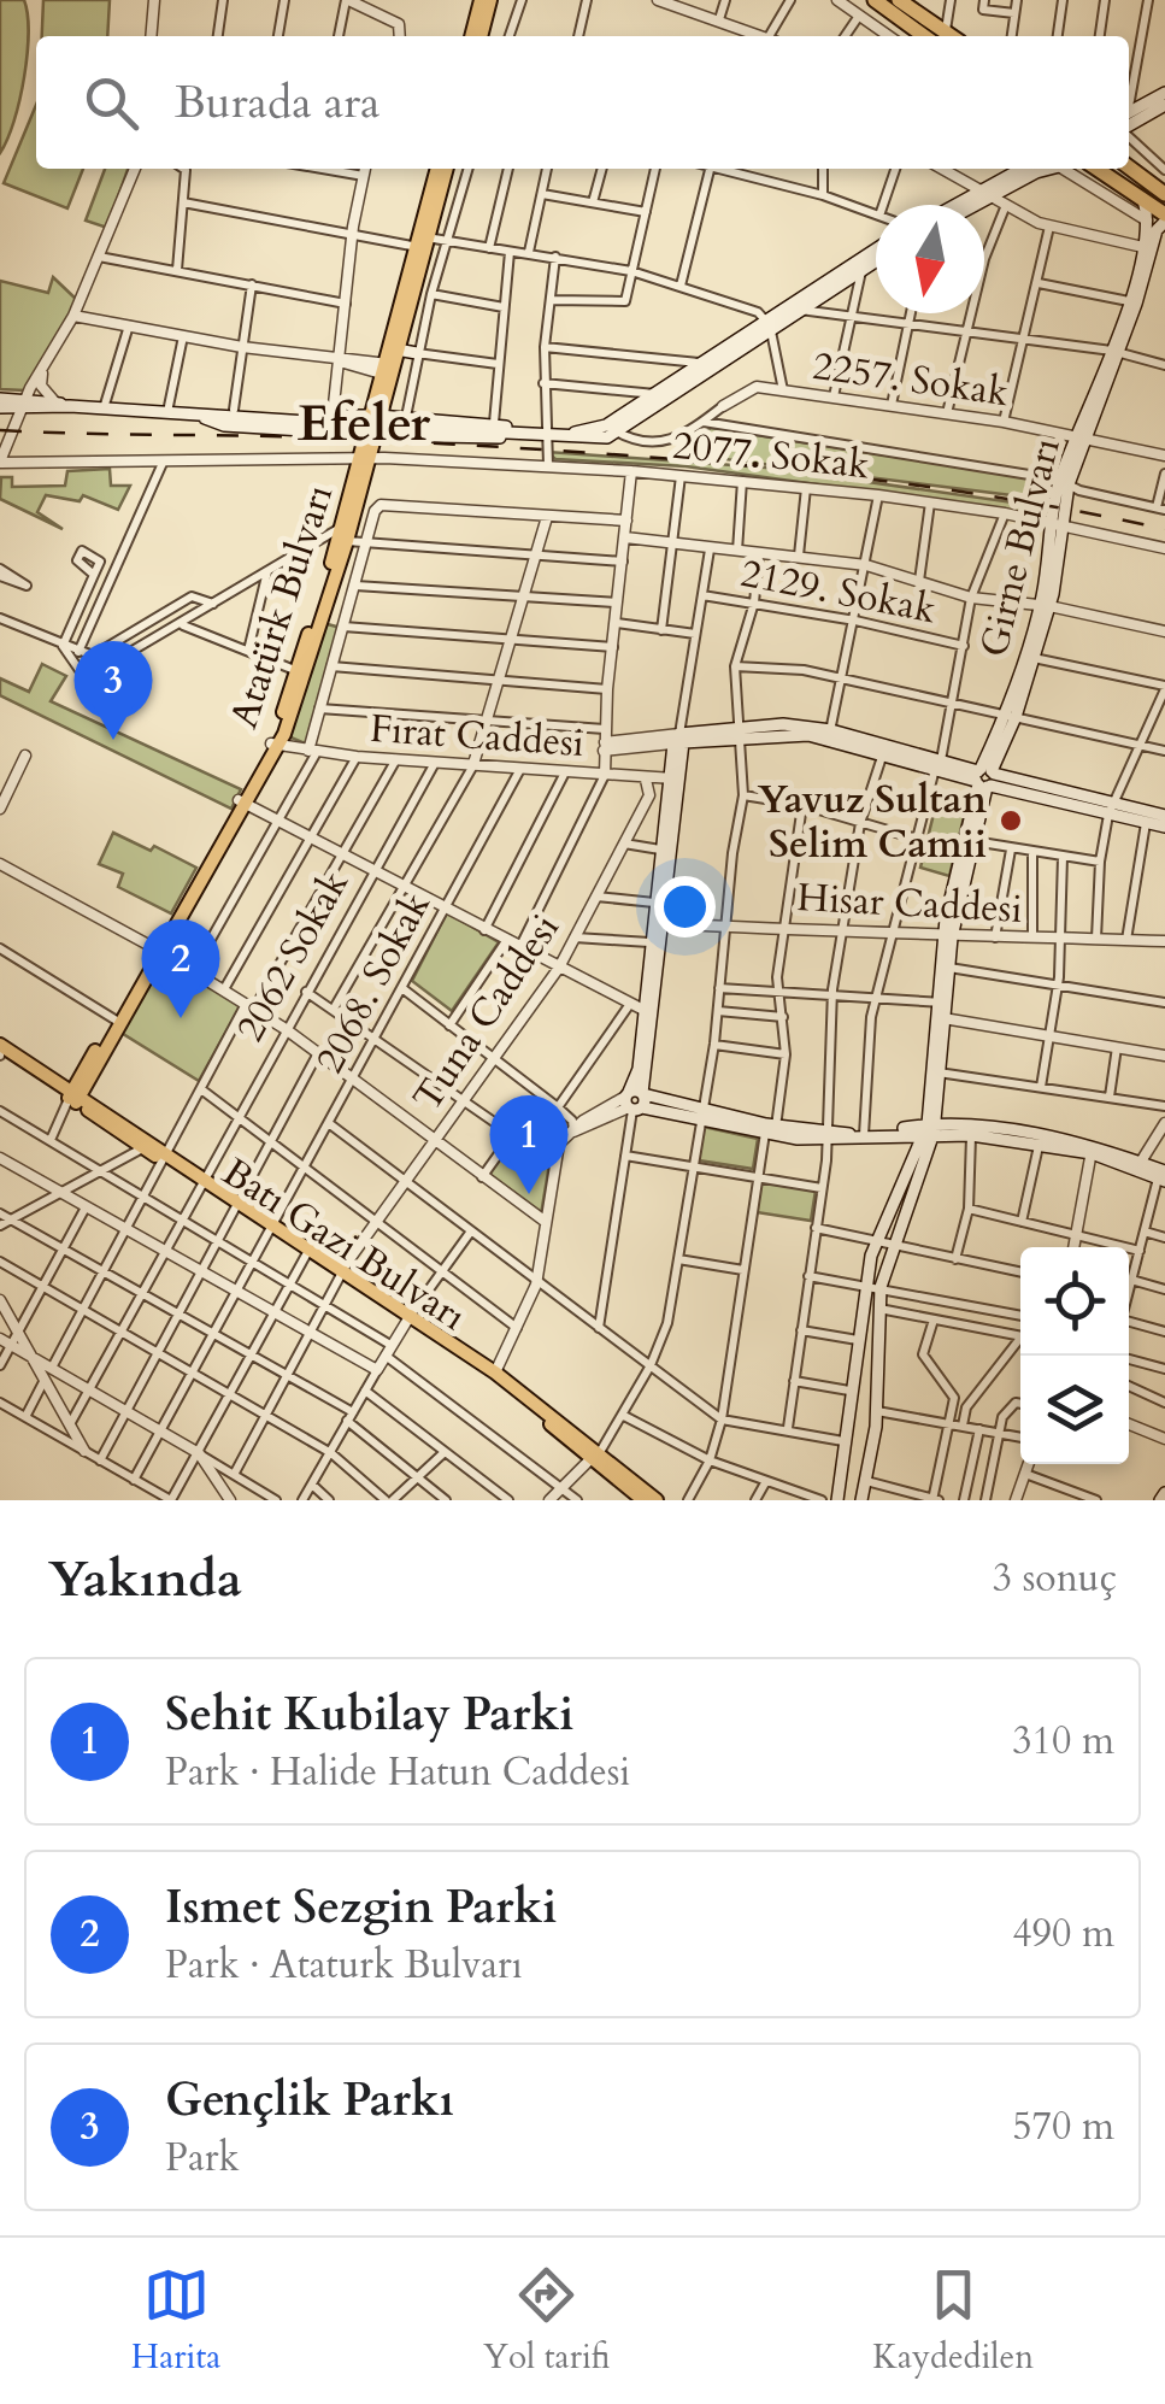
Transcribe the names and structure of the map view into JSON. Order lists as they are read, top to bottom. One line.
{"streets":{"main road":["Girne Bulvarı","Atatürk Bulvarı","Batı Gazi Bulvarı"],"street":["2257. Sokak","2077. Sokak","2129. Sokak","Fırat Caddesi","Hisar Caddesi","2062 Sokak","2068. Sokak","Tuna Caddesi"]},"crossings":[["2257. Sokak","Girne Bulvarı"],["2077. Sokak","Girne Bulvarı"],["2077. Sokak","Atatürk Bulvarı"],["Girne Bulvarı","Hisar Caddesi"],["Atatürk Bulvarı","Fırat Caddesi"],["Atatürk Bulvarı","Batı Gazi Bulvarı"],["Fırat Caddesi","2062 Sokak"],["Fırat Caddesi","2068. Sokak"],["Fırat Caddesi","Tuna Caddesi"]],"districts":["Efeler"],"places":["Yavuz Sultan Selim Camii"],"north":"bottom","page":{"search":"Burada ara","pins":["3","2","1"],"heading":["Yakında","3 sonuç"],"list":[{"mark":"1","name":"Sehit Kubilay Parki","note":"Park · Halide Hatun Caddesi","value":"310 m"},{"mark":"2","name":"Ismet Sezgin Parki","note":"Park · Ataturk Bulvarı","value":"490 m"},{"mark":"3","name":"Gençlik Parkı","note":"Park","value":"570 m"}],"nav":["Harita","Yol tarifi","Kaydedilen"]}}
